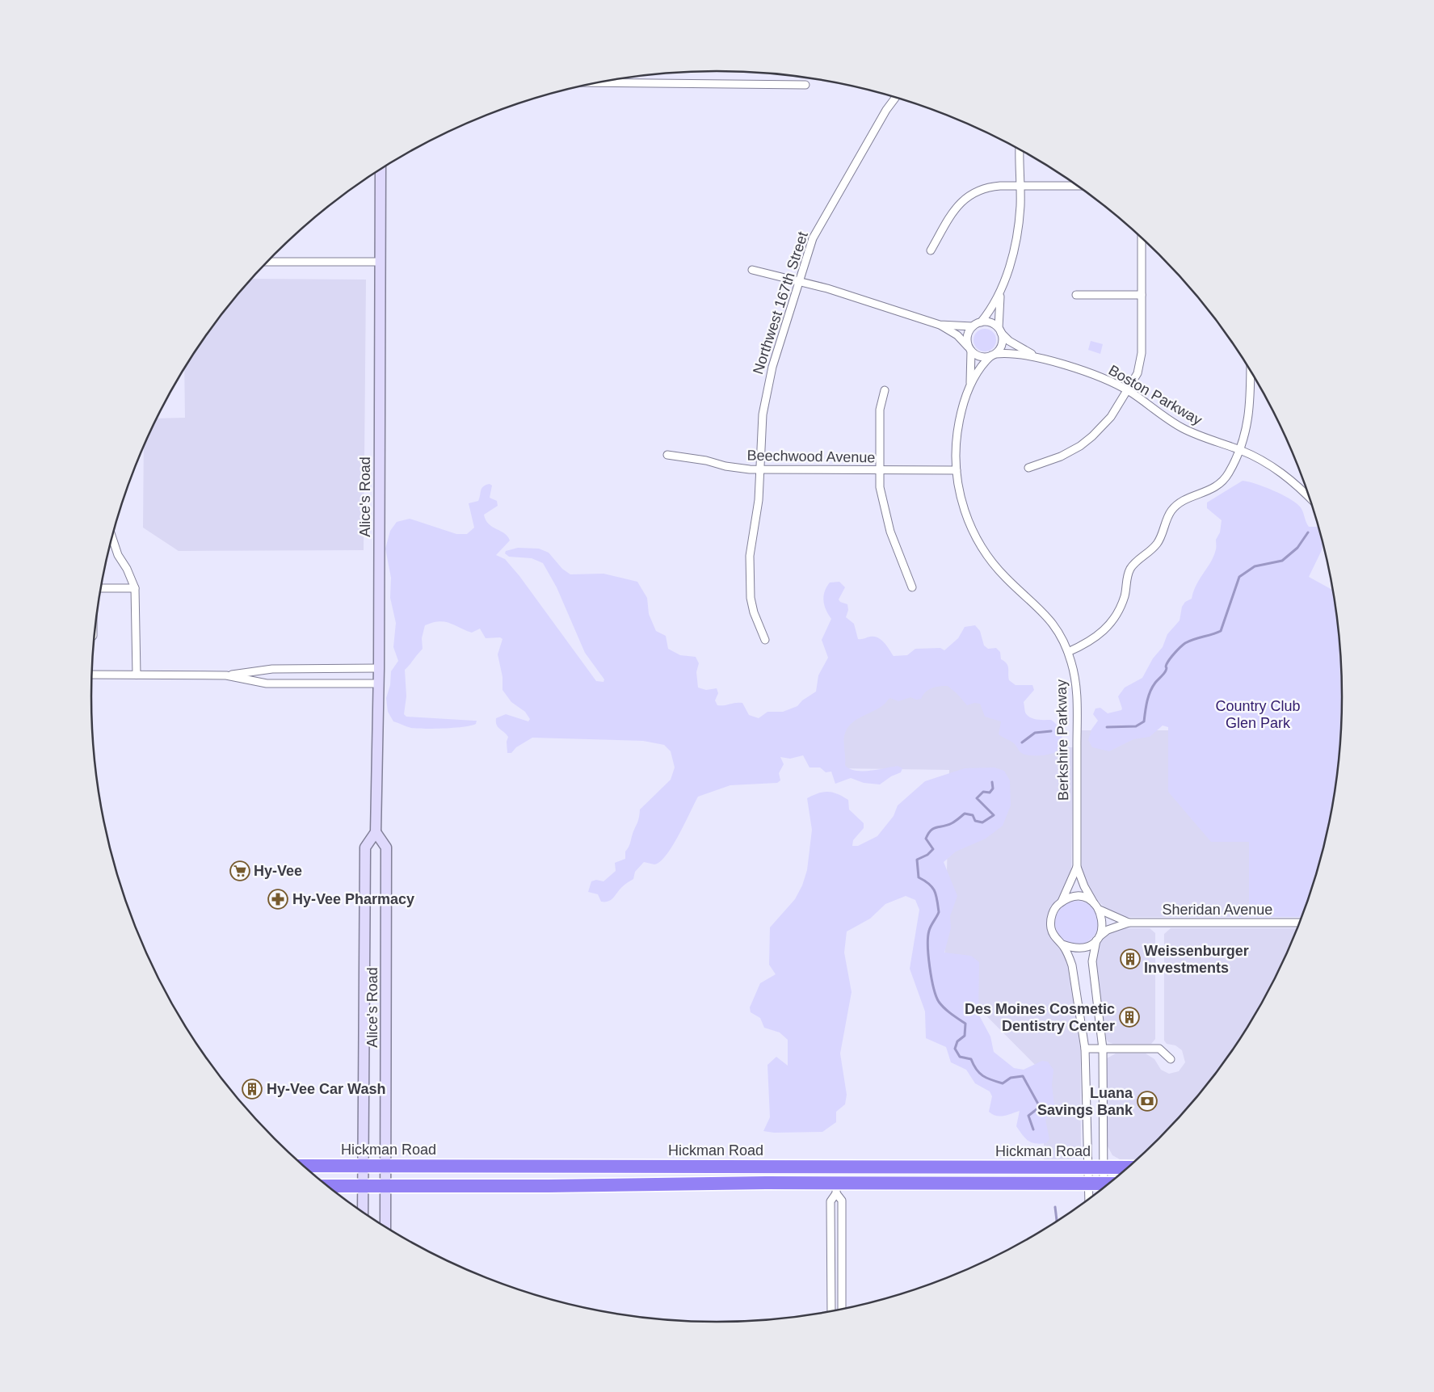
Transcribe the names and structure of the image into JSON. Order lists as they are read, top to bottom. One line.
{"streets":{"highway":["Hickman Road"],"main road":["Alice's Road"],"street":["Northwest 167th Street","Boston Parkway","Beechwood Avenue","Berkshire Parkway","Sheridan Avenue"]},"crossings":[["Northwest 167th Street","Beechwood Avenue"],["Boston Parkway","Berkshire Parkway"],["Beechwood Avenue","Berkshire Parkway"],["Alice's Road","Hickman Road"],["Berkshire Parkway","Sheridan Avenue"]],"parks":["Country Club Glen Park"],"places":{"supermarket":["Hy-Vee"],"pharmacy":["Hy-Vee Pharmacy"],"building":["Weissenburger Investments","Des Moines Cosmetic Dentistry Center","Hy-Vee Car Wash"],"bank":["Luana Savings Bank"]}}
